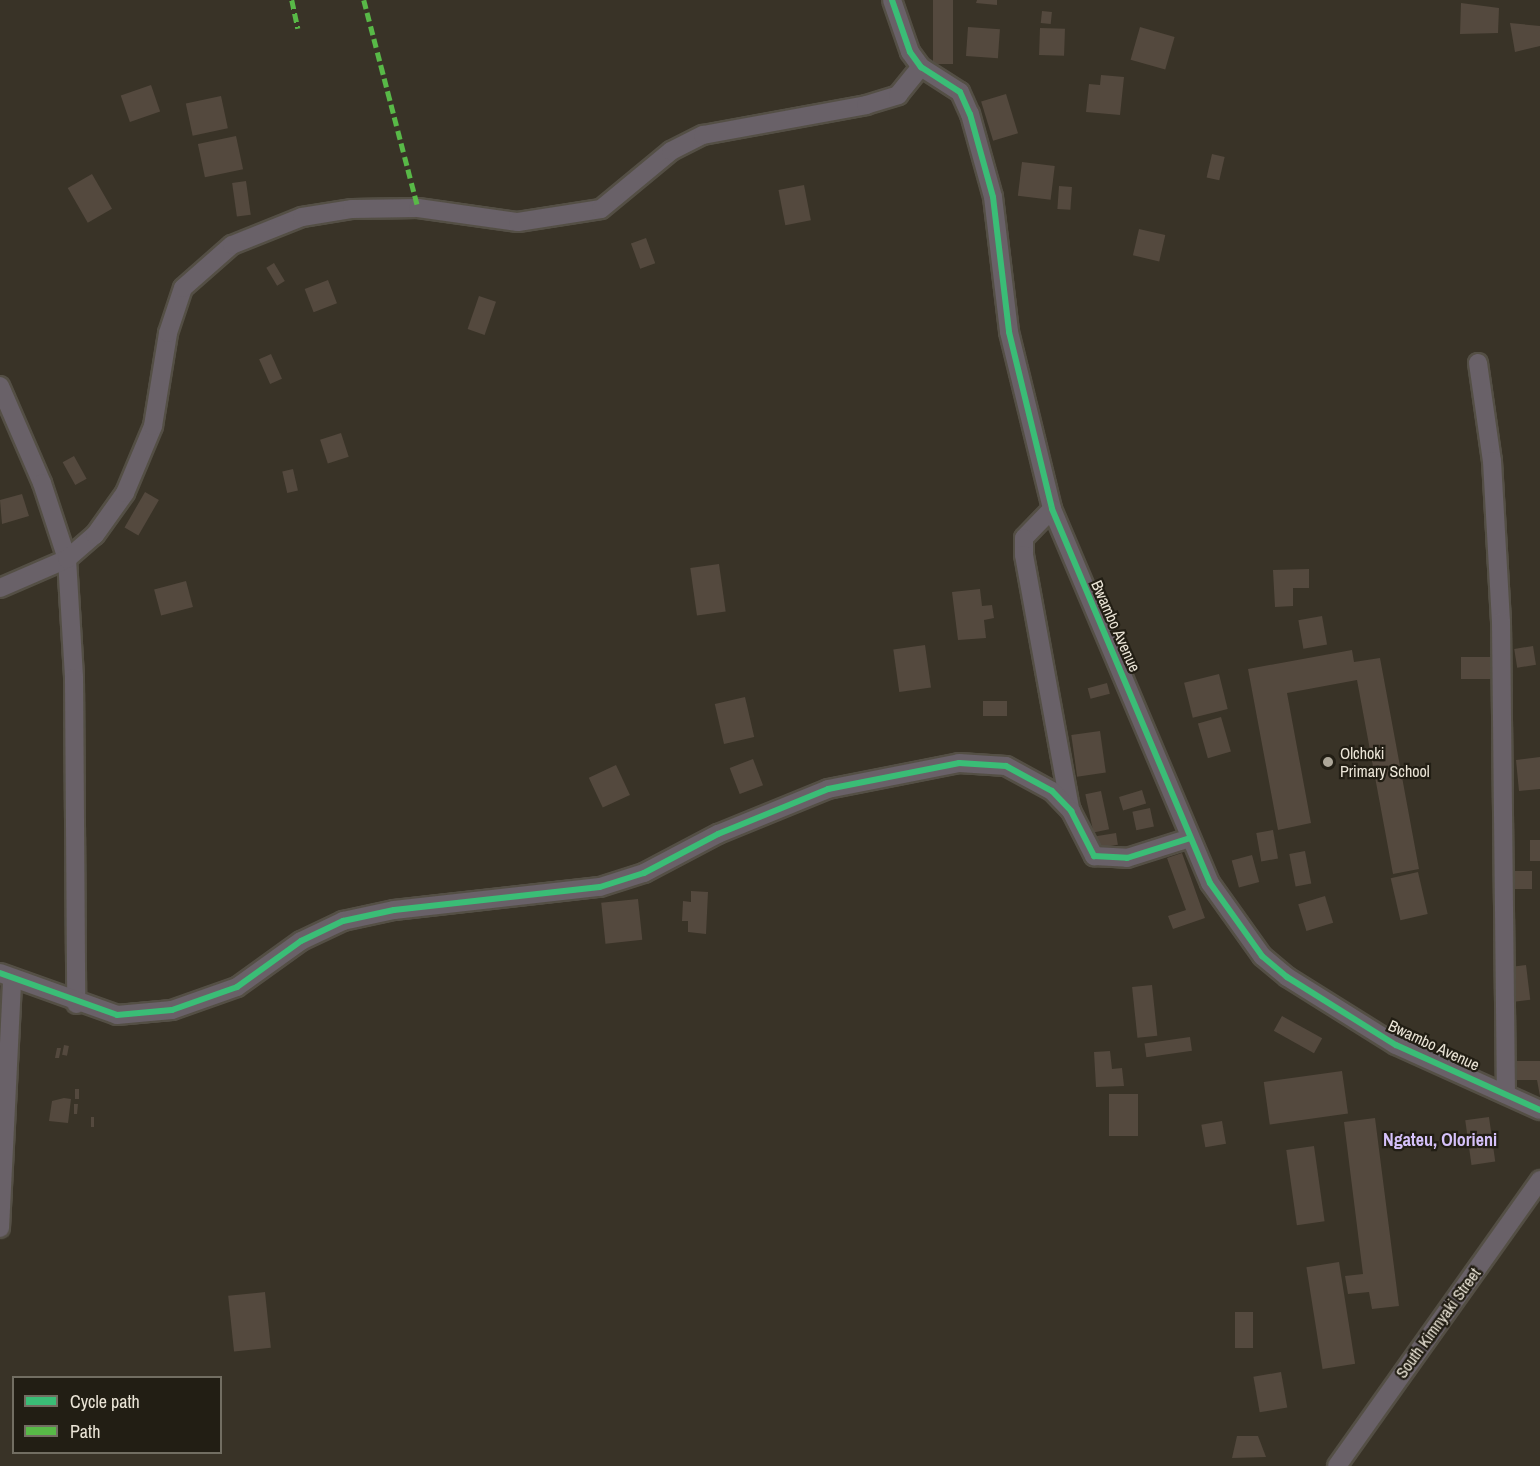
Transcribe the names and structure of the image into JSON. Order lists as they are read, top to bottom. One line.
{"streets":{"street":["Bwambo Avenue","South Kimnyaki Street"]},"districts":["Ngateu, Olorieni"],"places":["Olchoki Primary School"],"legend":["Cycle path","Path"]}
